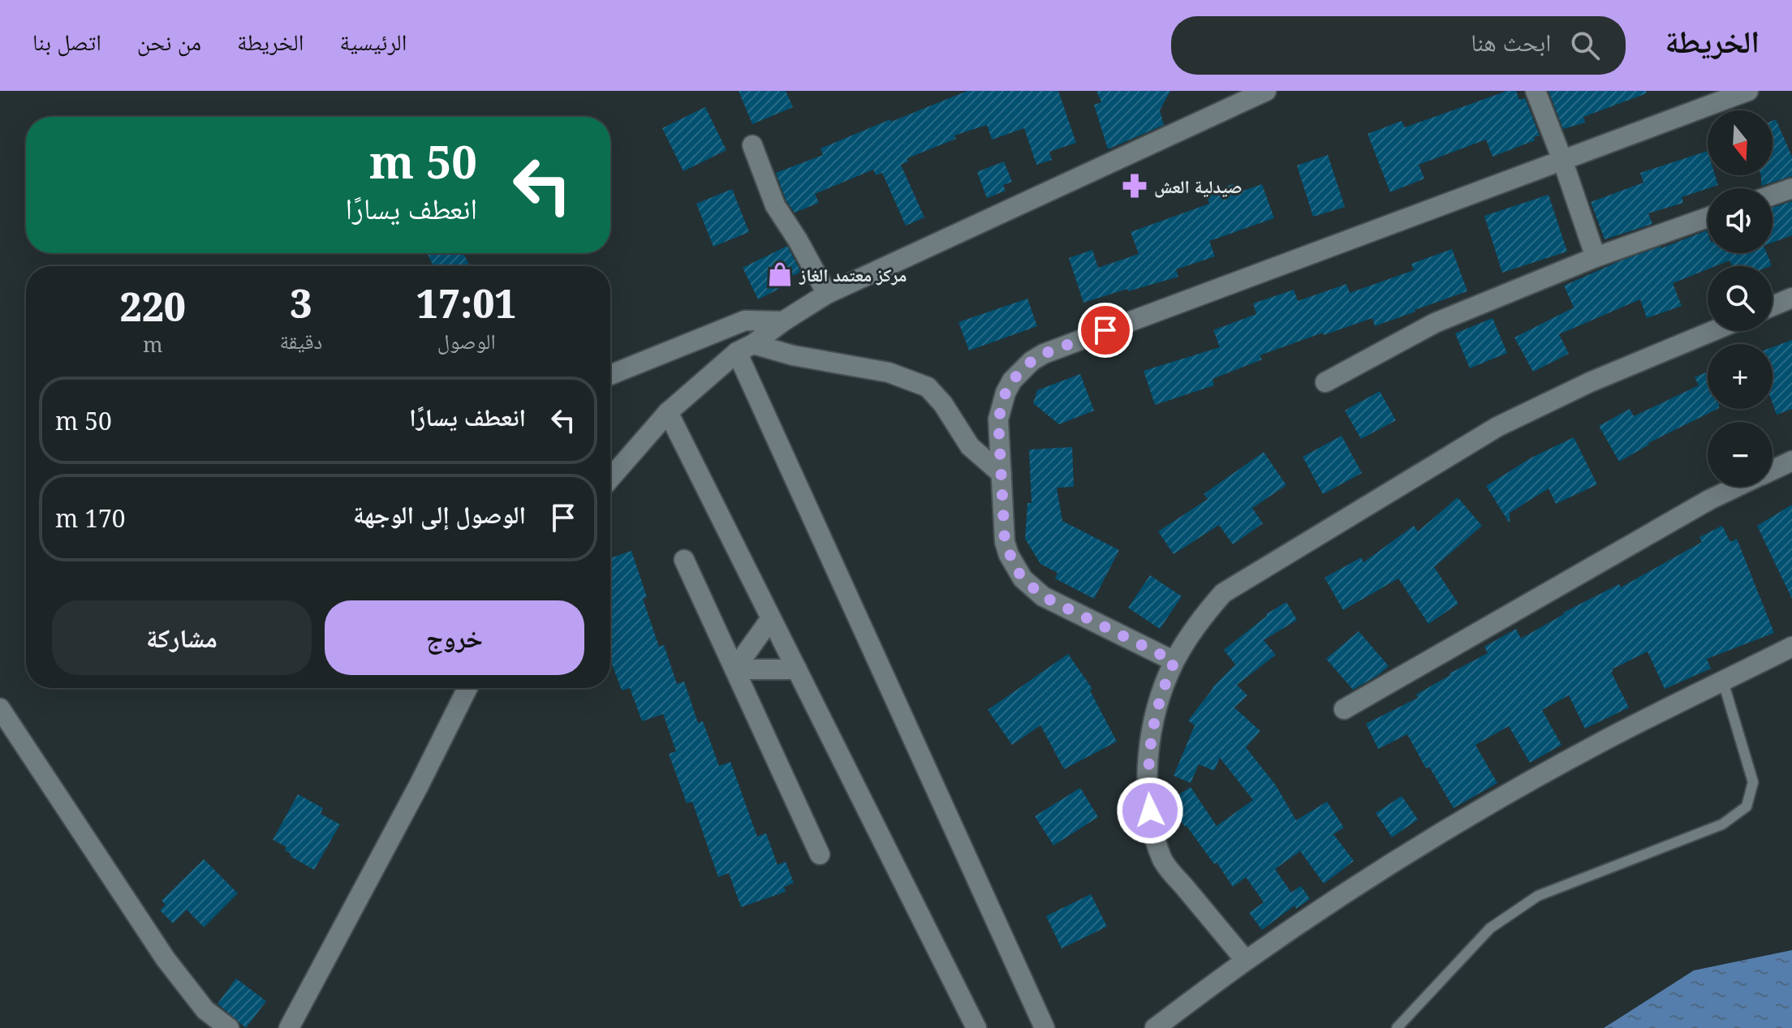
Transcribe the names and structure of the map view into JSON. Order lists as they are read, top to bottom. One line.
{"places":{"pharmacy":["صيدلية العش"],"shop":["مركز معتمد الغاز"]},"north":"bottom","page":{"header":"الخريطة","search":"ابحث هنا","nav":["الرئيسية","الخريطة","من نحن","اتصل بنا"],"map_buttons":["+","−"],"turn":["50 m","انعطف يسارًا"],"eta":["17:01","الوصول","3","دقيقة","220","m"],"list":[{"name":"انعطف يسارًا","value":"50 m"},{"name":"الوصول إلى الوجهة","value":"170 m"}],"buttons":["خروج","مشاركة"]}}
